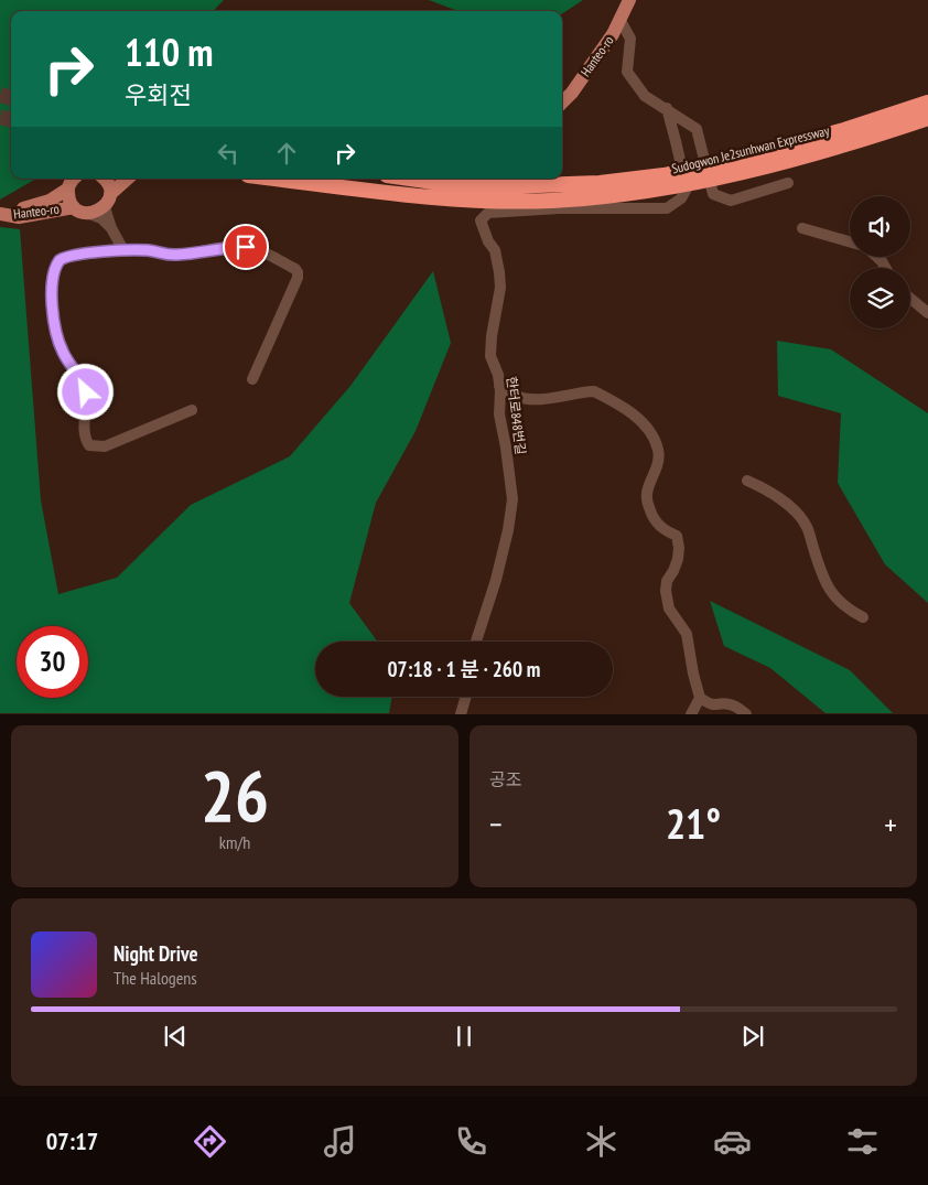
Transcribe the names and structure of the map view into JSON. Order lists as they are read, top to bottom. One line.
{"streets":{"highway":["Sudogwon Je2sunhwan Expressway"],"main road":["Hanteo-ro"],"street":["한터로848번길"]},"page":{"turn":["110 m","우회전"],"limit":"30","trip":"07:18 · 1 분 · 260 m","tile":[["26","km/h"],"공조"],"heat":["−","21°","+"],"song":["Night Drive","The Halogens"],"tabs":"07:17"}}
